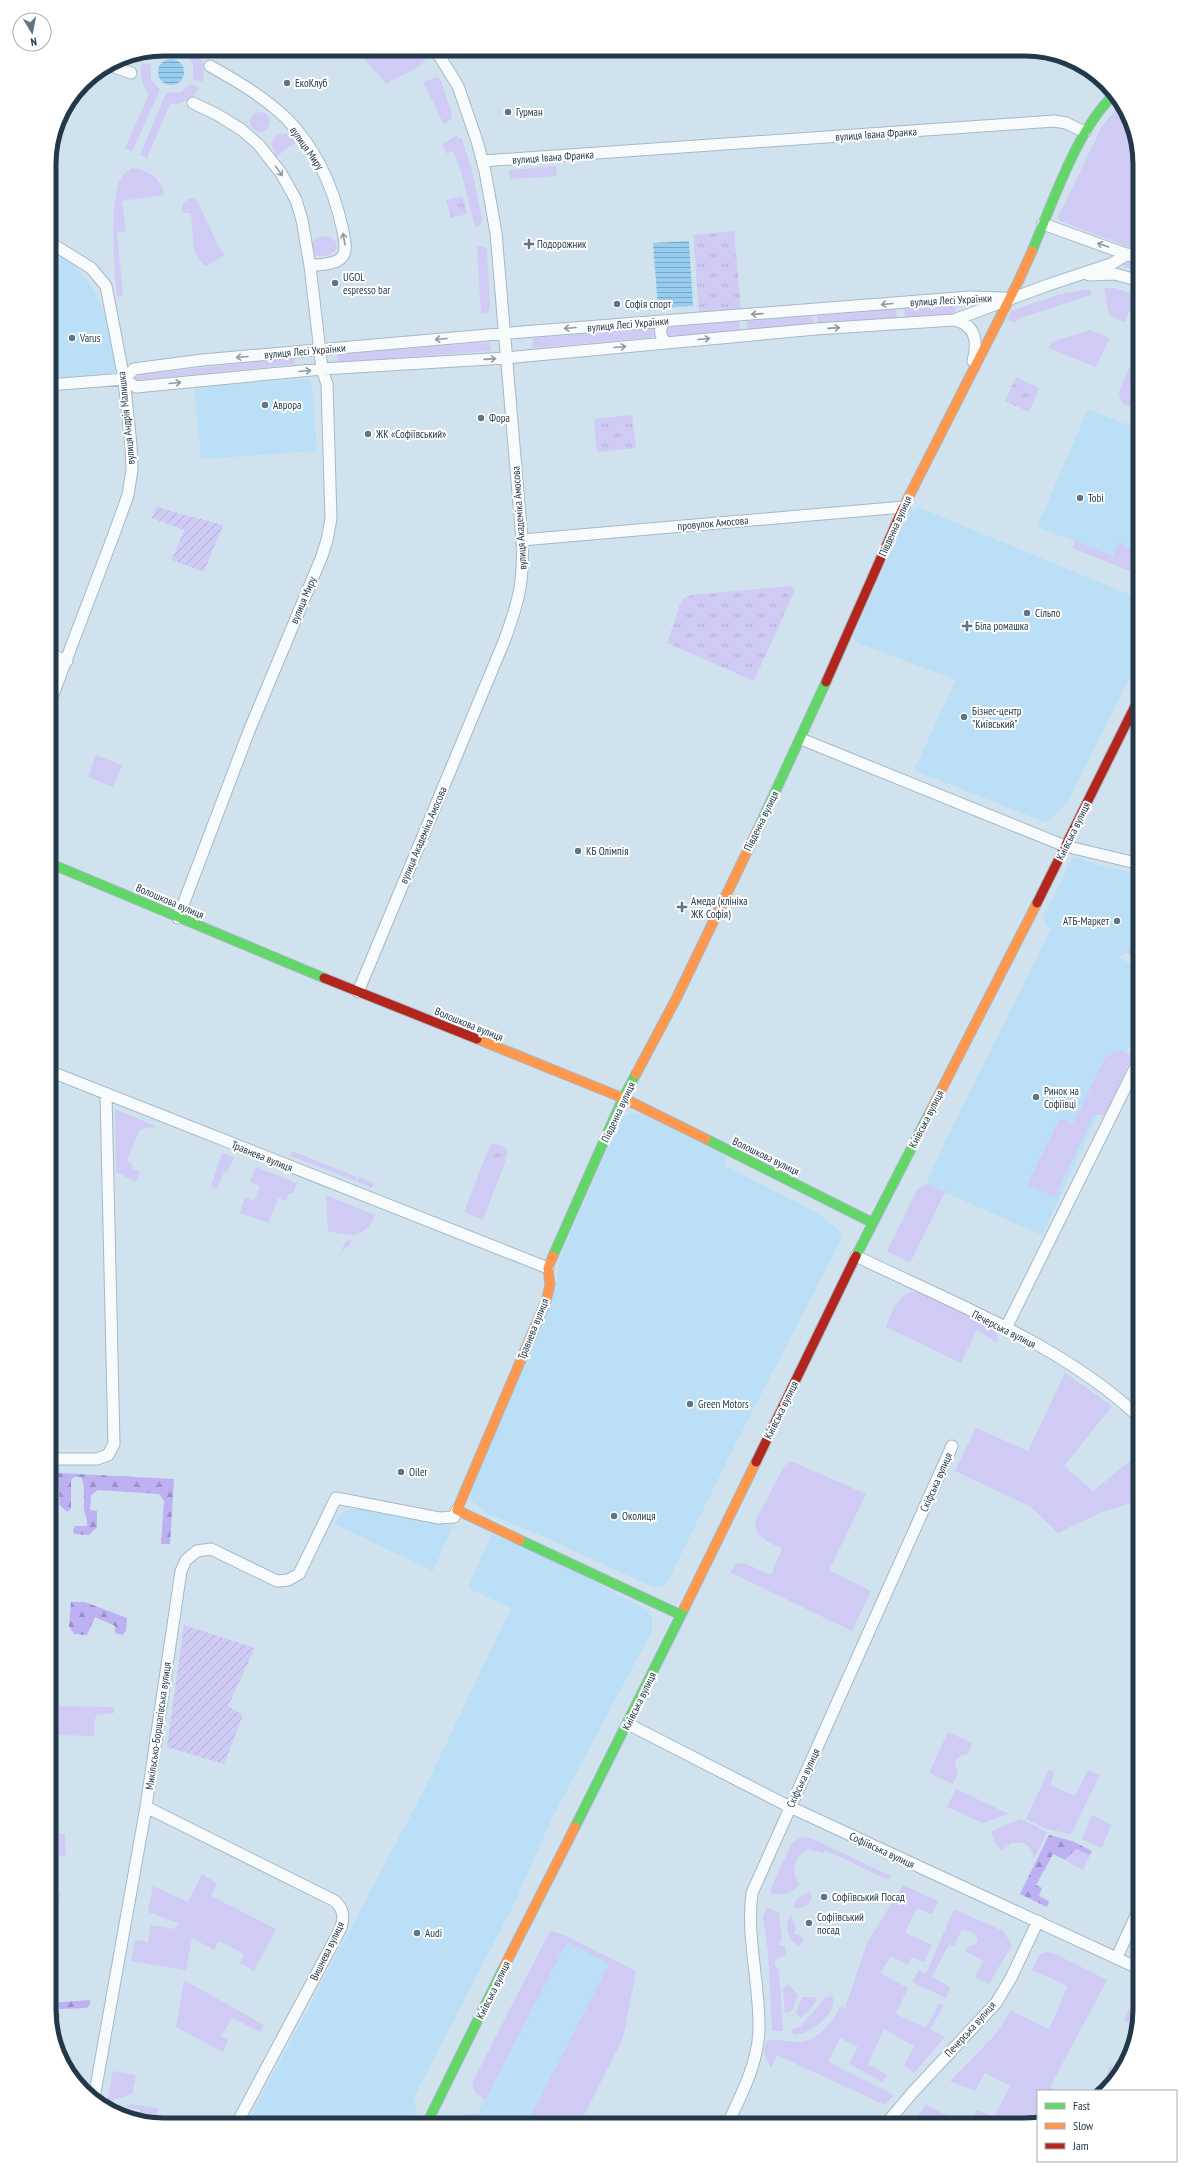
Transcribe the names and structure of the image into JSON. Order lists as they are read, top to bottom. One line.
{"streets":{"street":["вулиця Івана Франка","вулиця Миру","вулиця Лесі Українки","вулиця Андрія Малишка","вулиця Академіка Амосова","провулок Амосова","Південна вулиця","Київська вулиця","Волошкова вулиця","Травнева вулиця","Печерська вулиця","Скіфська вулиця","Микільсько-Борщагівська вулиця","Софіївська вулиця","Вишнева вулиця"]},"crossings":[["вулиця Івана Франка","вулиця Академіка Амосова"],["вулиця Миру","вулиця Лесі Українки"],["вулиця Миру","Волошкова вулиця"],["вулиця Лесі Українки","вулиця Андрія Малишка"],["вулиця Лесі Українки","вулиця Академіка Амосова"],["вулиця Лесі Українки","Південна вулиця"],["вулиця Академіка Амосова","провулок Амосова"],["вулиця Академіка Амосова","Волошкова вулиця"],["провулок Амосова","Південна вулиця"],["Південна вулиця","Волошкова вулиця"],["Південна вулиця","Травнева вулиця"],["Київська вулиця","Волошкова вулиця"],["Київська вулиця","Печерська вулиця"],["Київська вулиця","Софіївська вулиця"],["Травнева вулиця","Микільсько-Борщагівська вулиця"],["Печерська вулиця","Софіївська вулиця"],["Скіфська вулиця","Софіївська вулиця"],["Микільсько-Борщагівська вулиця","Вишнева вулиця"]],"places":{"other":["ЕкоКлуб","Гурман","UGOL espresso bar","Софія спорт","Varus","Аврора","Фора","ЖК «Софіївський»","Tobi","Сільпо","Бізнес-центр \"Київський\"","КБ Олімпія","АТБ-Маркет","Ринок на Софіївці","Green Motors","Oiler","Околиця","Софіївський Посад","Софіївський посад","Audi"],"health":["Подорожник","Біла ромашка","Амеда (клініка ЖК Софія)"]},"legend":["Fast","Slow","Jam"],"north":"bottom"}
